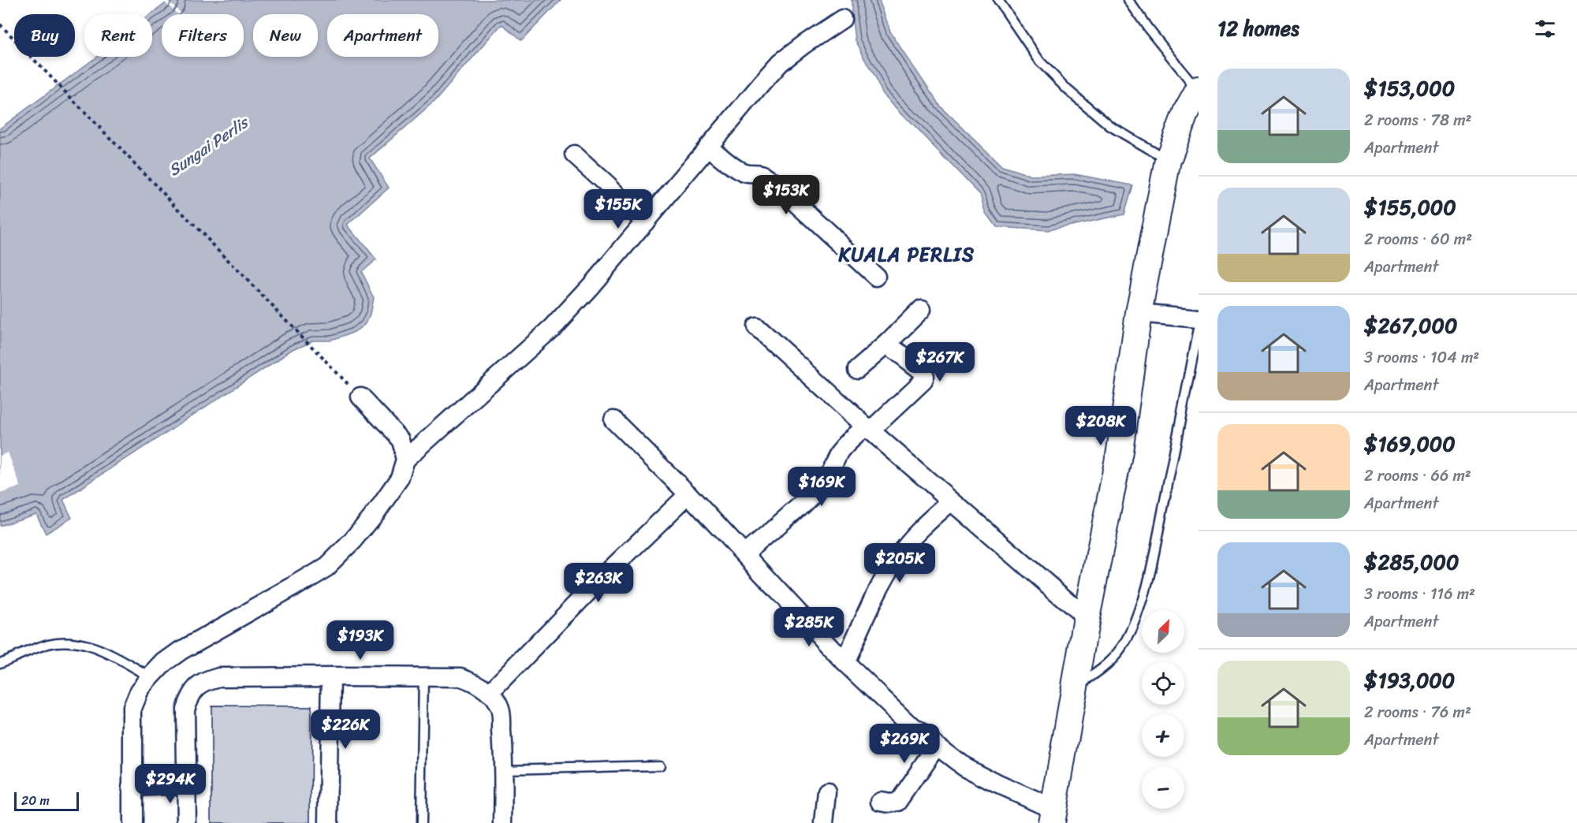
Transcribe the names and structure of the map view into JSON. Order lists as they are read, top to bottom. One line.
{"districts":["KUALA PERLIS"],"water":["Sungai Perlis"],"scale_bar":"20 m","north":"top right","page":{"heading":"12 homes","chip":["Buy","Rent","Filters","New","Apartment"],"list":[{"name":"$153,000","note":"2 rooms · 78 m² · Apartment"},{"name":"$155,000","note":"2 rooms · 60 m² · Apartment"},{"name":"$267,000","note":"3 rooms · 104 m² · Apartment"},{"name":"$169,000","note":"2 rooms · 66 m² · Apartment"},{"name":"$285,000","note":"3 rooms · 116 m² · Apartment"},{"name":"$193,000","note":"2 rooms · 76 m² · Apartment"}],"price":["$153K","$155K","$267K","$208K","$169K","$205K","$263K","$285K","$193K","$226K","$269K","$294K"],"map_buttons":["+","−"],"scale":"20 m"}}
